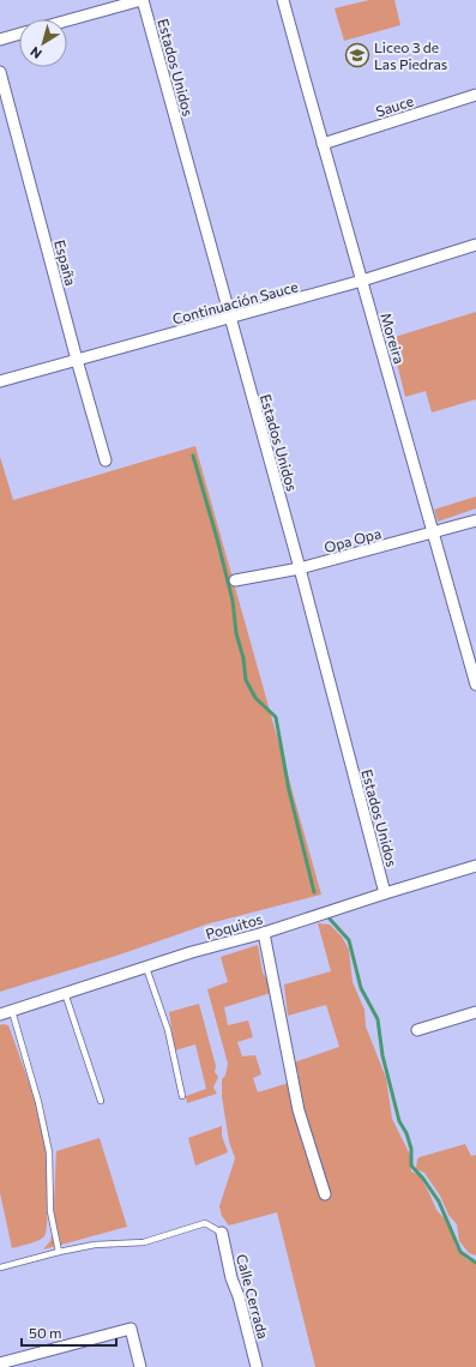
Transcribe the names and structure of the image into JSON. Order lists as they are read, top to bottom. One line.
{"streets":{"street":["Estados Unidos","Sauce","España","Continuación Sauce","Moreira","Opa Opa","Poquitos","Calle Cerrada"]},"crossings":[["Estados Unidos","Continuación Sauce"],["Estados Unidos","Opa Opa"],["Estados Unidos","Poquitos"],["Sauce","Moreira"],["España","Continuación Sauce"],["Continuación Sauce","Moreira"],["Moreira","Opa Opa"]],"places":{"school or university":["Liceo 3 de Las Piedras"]},"scale_bar":"50 m","north":"bottom left"}
